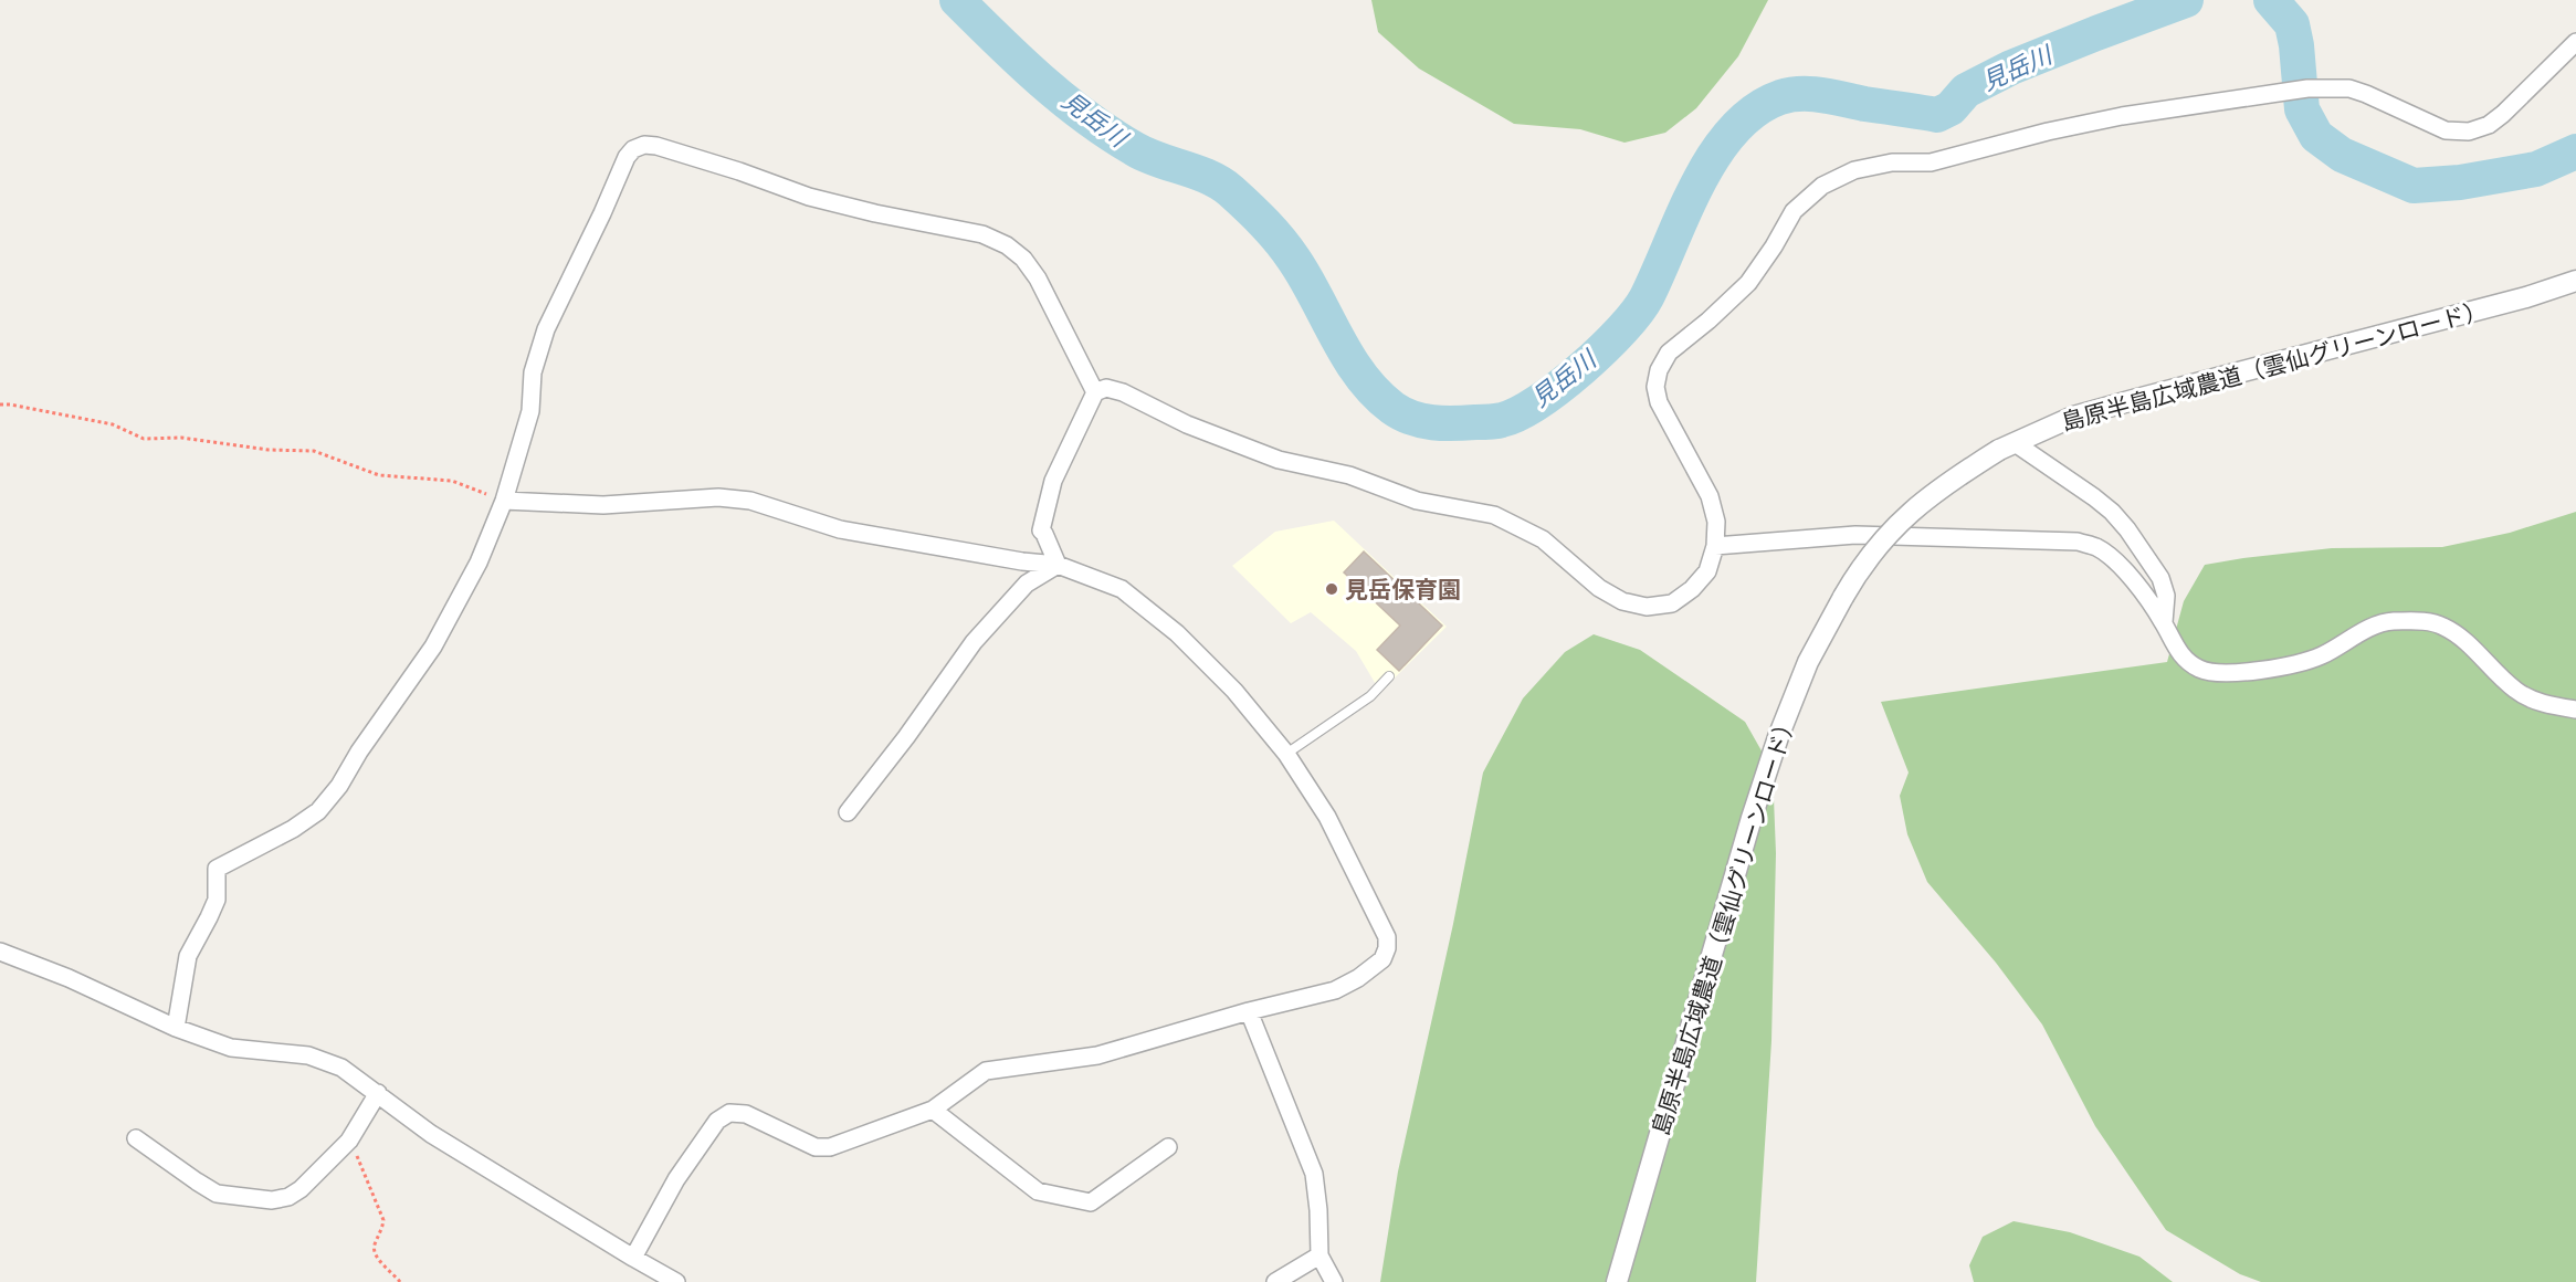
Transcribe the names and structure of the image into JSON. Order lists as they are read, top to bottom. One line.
{"streets":{"street":["島原半島広域農道（雲仙グリーンロード）"]},"water":["見岳川"],"places":["見岳保育園"]}
